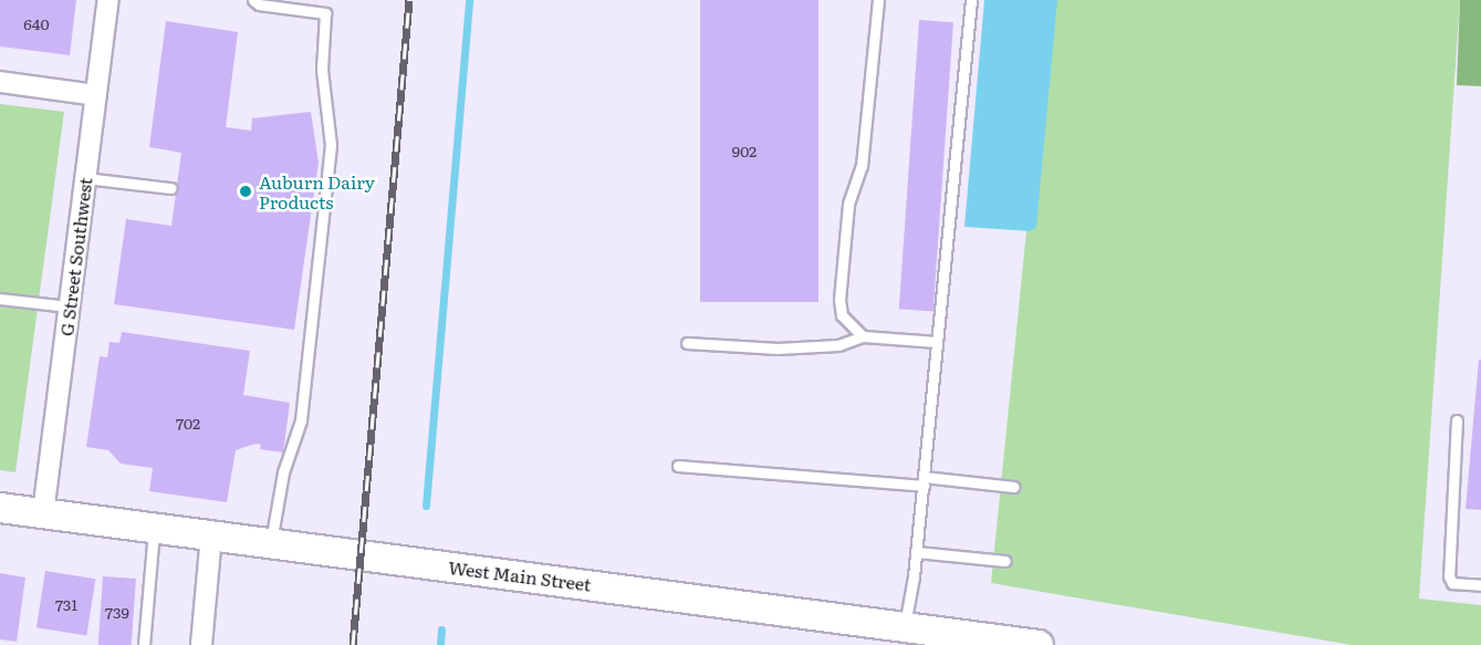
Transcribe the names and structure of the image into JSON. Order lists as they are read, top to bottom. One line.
{"streets":{"main road":["West Main Street"],"street":["G Street Southwest"]},"crossings":[["G Street Southwest","West Main Street"]],"places":["Auburn Dairy Products"],"house_numbers":["640","902","702","731","739"]}
